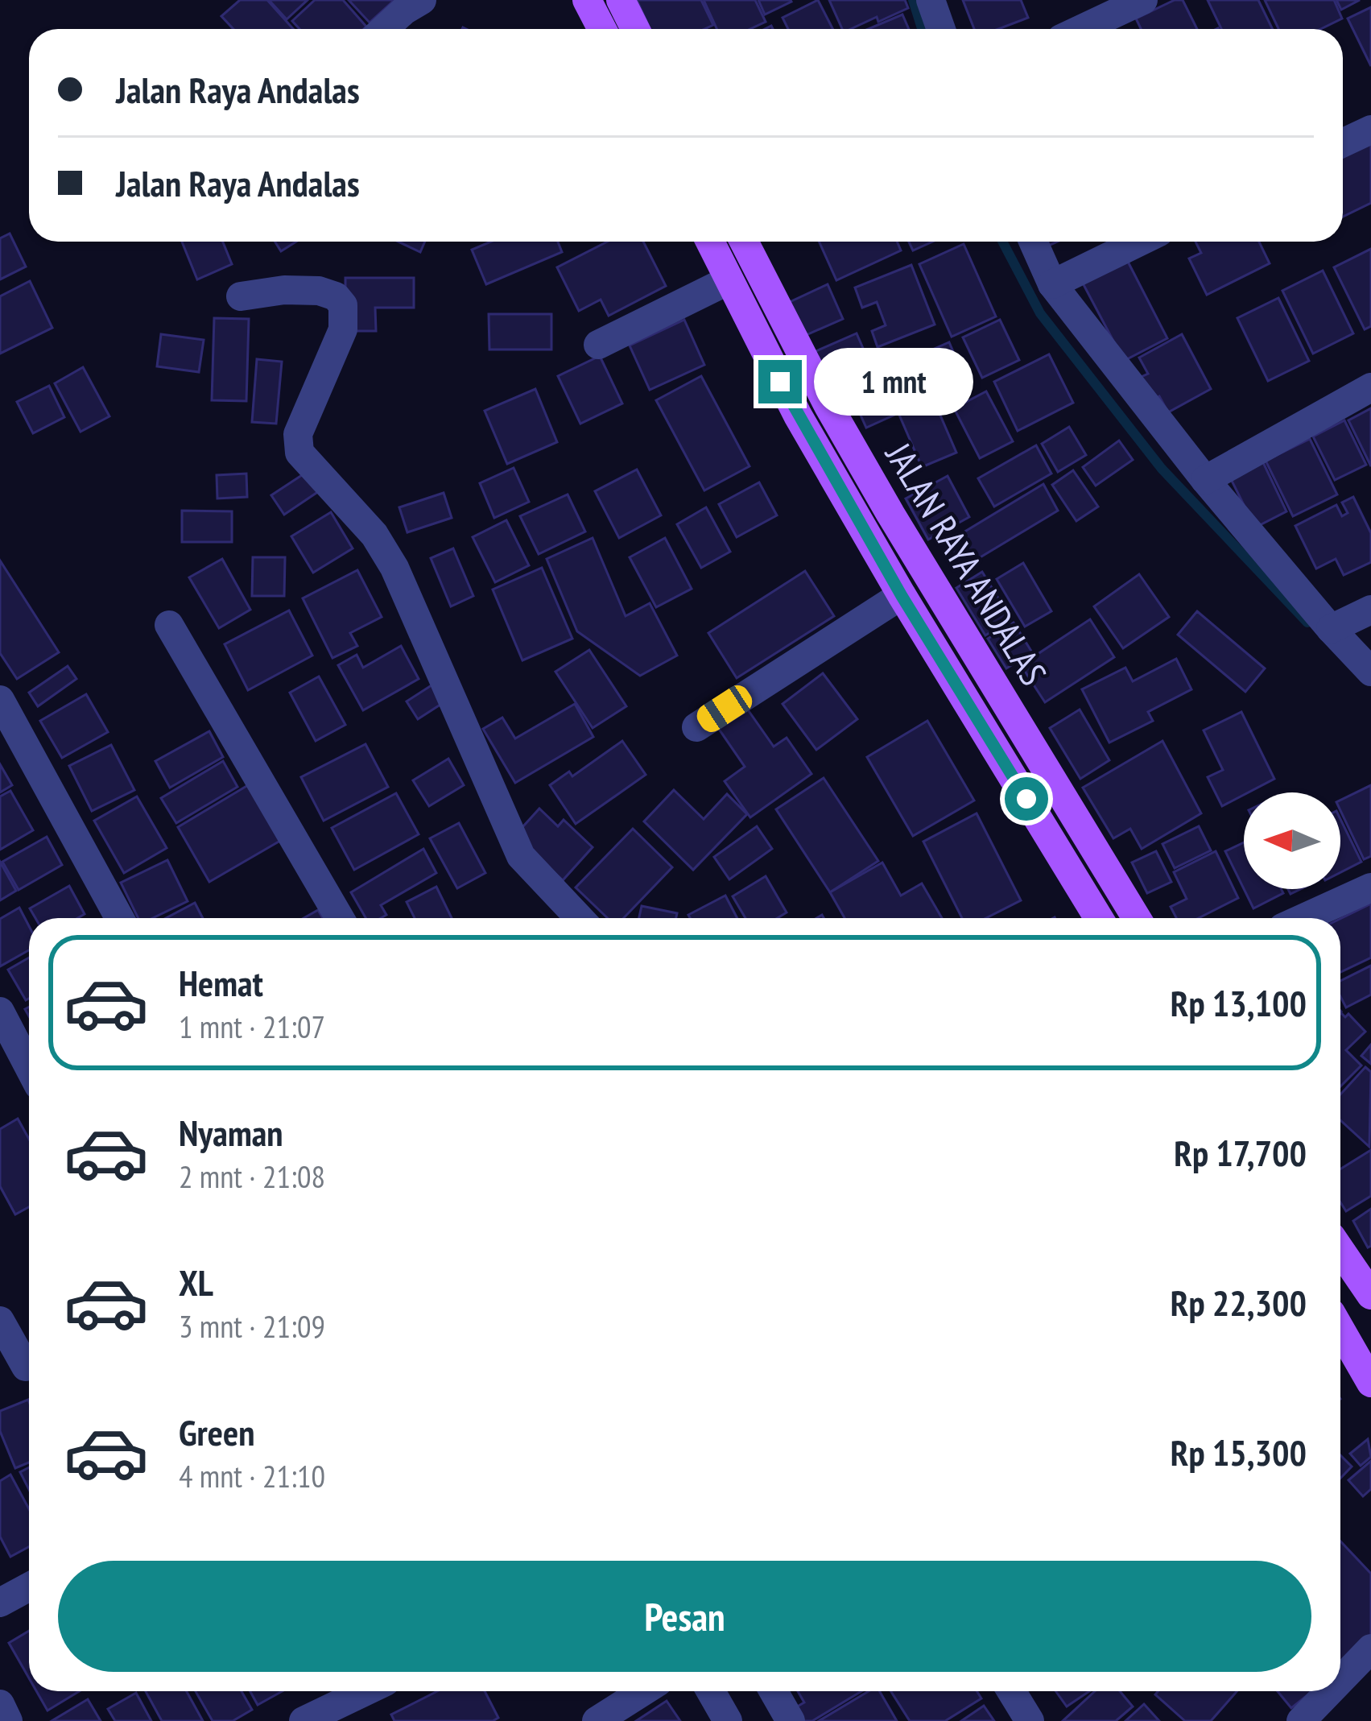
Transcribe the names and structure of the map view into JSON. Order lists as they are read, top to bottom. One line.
{"streets":{"main road":["JALAN RAYA ANDALAS"]},"north":"left","page":{"banner":["Jalan Raya Andalas","Jalan Raya Andalas"],"bubble":"1 mnt","list":[{"name":"Hemat","note":"1 mnt · 21:07","value":"Rp 13,100"},{"name":"Nyaman","note":"2 mnt · 21:08","value":"Rp 17,700"},{"name":"XL","note":"3 mnt · 21:09","value":"Rp 22,300"},{"name":"Green","note":"4 mnt · 21:10","value":"Rp 15,300"}],"buttons":"Pesan"}}
